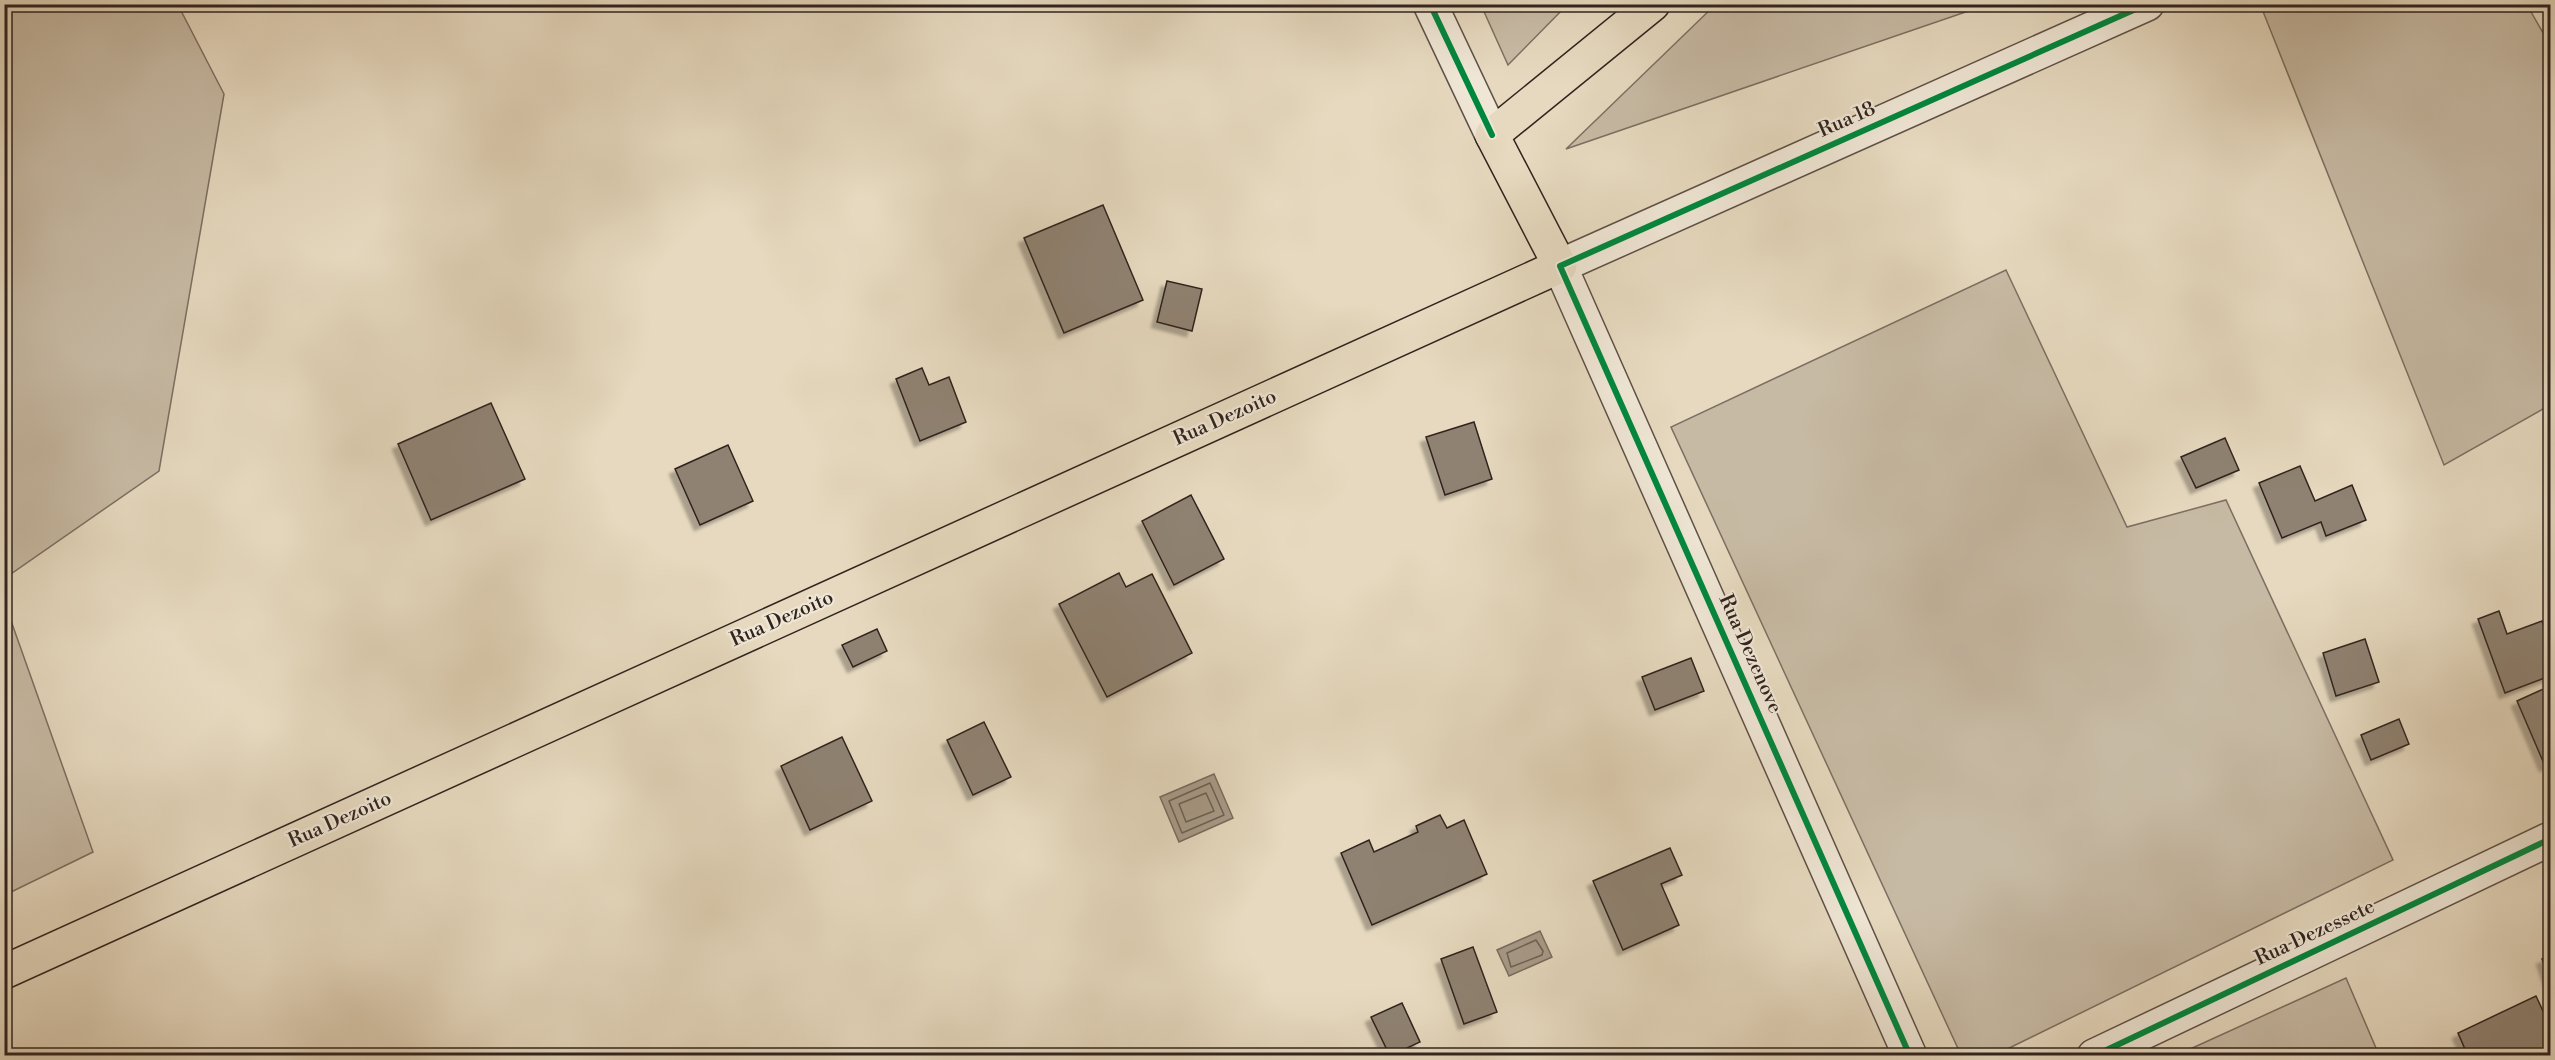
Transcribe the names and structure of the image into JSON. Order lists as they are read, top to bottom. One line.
{"streets":{"main road":["Rua Dezoito","Rua Dezenove"],"street":["Rua 18","Rua Dezessete"]},"crossings":[["Rua 18","Rua Dezoito"],["Rua 18","Rua Dezenove"],["Rua Dezoito","Rua Dezenove"]]}
